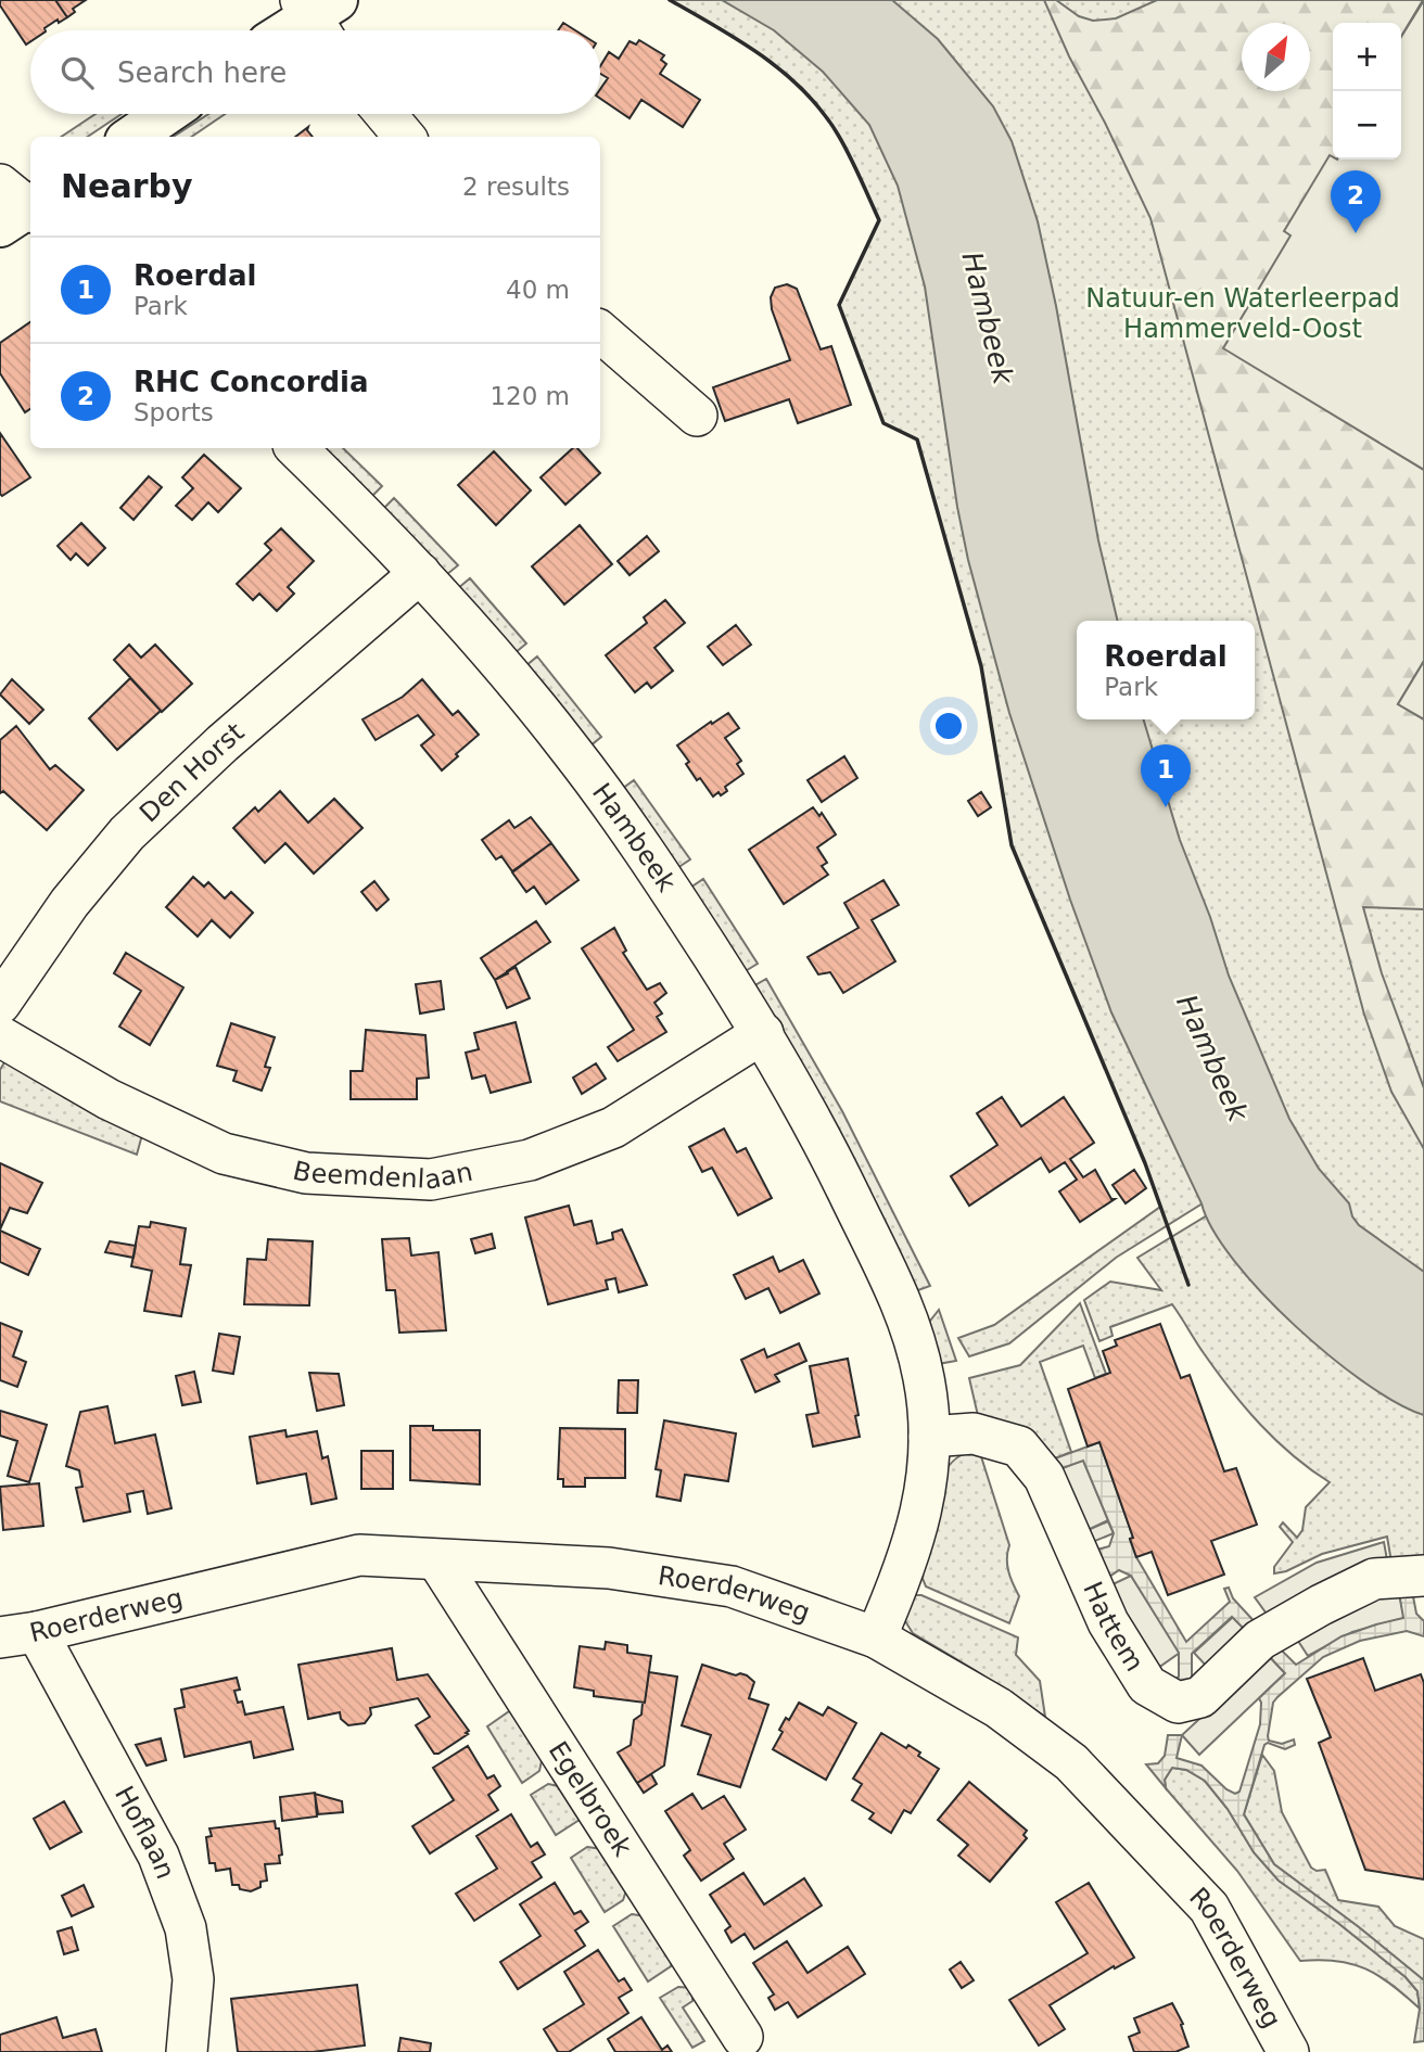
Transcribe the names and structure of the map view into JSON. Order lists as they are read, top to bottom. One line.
{"streets":{"street":["Den Horst","Hambeek","Beemdenlaan","Roerderweg","Hattem","Egelbroek","Hoflaan"]},"crossings":[["Den Horst","Hambeek"],["Hambeek","Beemdenlaan"],["Hambeek","Roerderweg"],["Hambeek","Hattem"],["Roerderweg","Egelbroek"],["Roerderweg","Hoflaan"]],"water":["Hambeek"],"parks":["Natuur-en Waterleerpad Hammerveld-Oost"],"north":"top right","page":{"map_buttons":["+","−"],"search":"Search here","heading":["Nearby","2 results"],"pins":["2","1"],"list":[{"mark":"1","name":"Roerdal","note":"Park","value":"40 m"},{"mark":"2","name":"RHC Concordia","note":"Sports","value":"120 m"}],"popup":["Roerdal","Park"]}}
